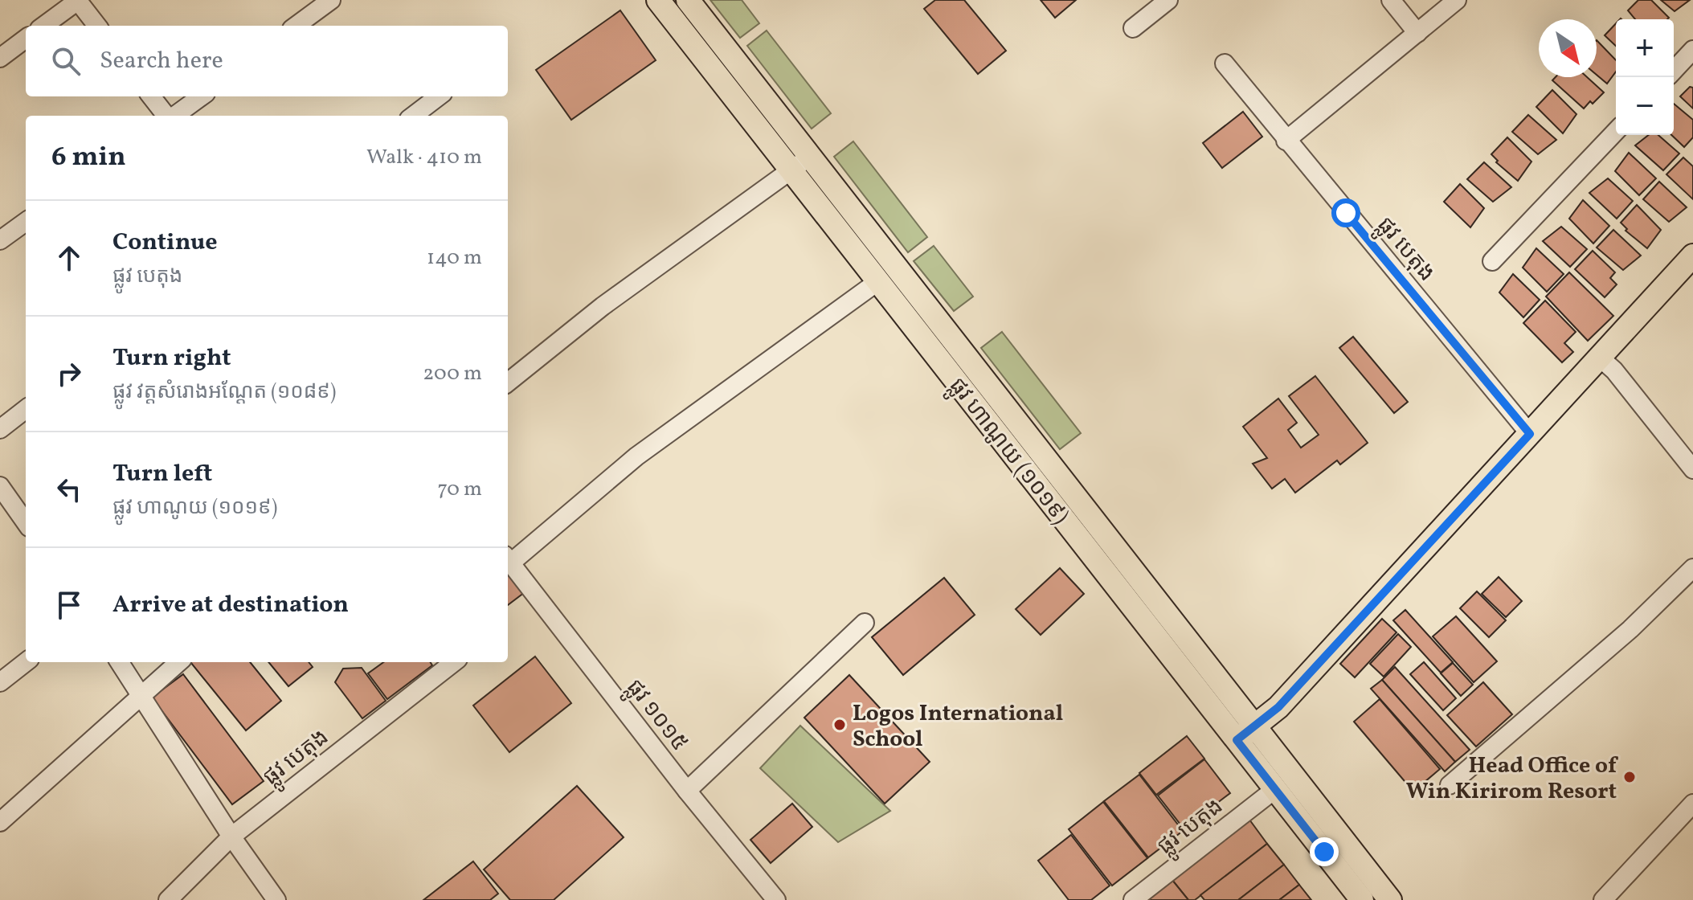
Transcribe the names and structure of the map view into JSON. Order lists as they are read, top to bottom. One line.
{"streets":{"main road":["ផ្លូវ ហាណូយ (១០១៩)"],"street":["ផ្លូវ បេតុង","ផ្លូវ ១០១៥"]},"crossings":[["ផ្លូវ បេតុង","ផ្លូវ ហាណូយ (១០១៩)"]],"places":["Logos International School","Head Office of Win Kirirom Resort"],"north":"bottom right","page":{"map_buttons":["+","−"],"search":"Search here","heading":["6 min","Walk · 410 m"],"list":[["Continue","ផ្លូវ បេតុង","140 m"],["Turn right","ផ្លូវ វត្តសំរោងអណ្ដែត (១០៨៩)","200 m"],["Turn left","ផ្លូវ ហាណូយ (១០១៩)","70 m"],"Arrive at destination"]}}
